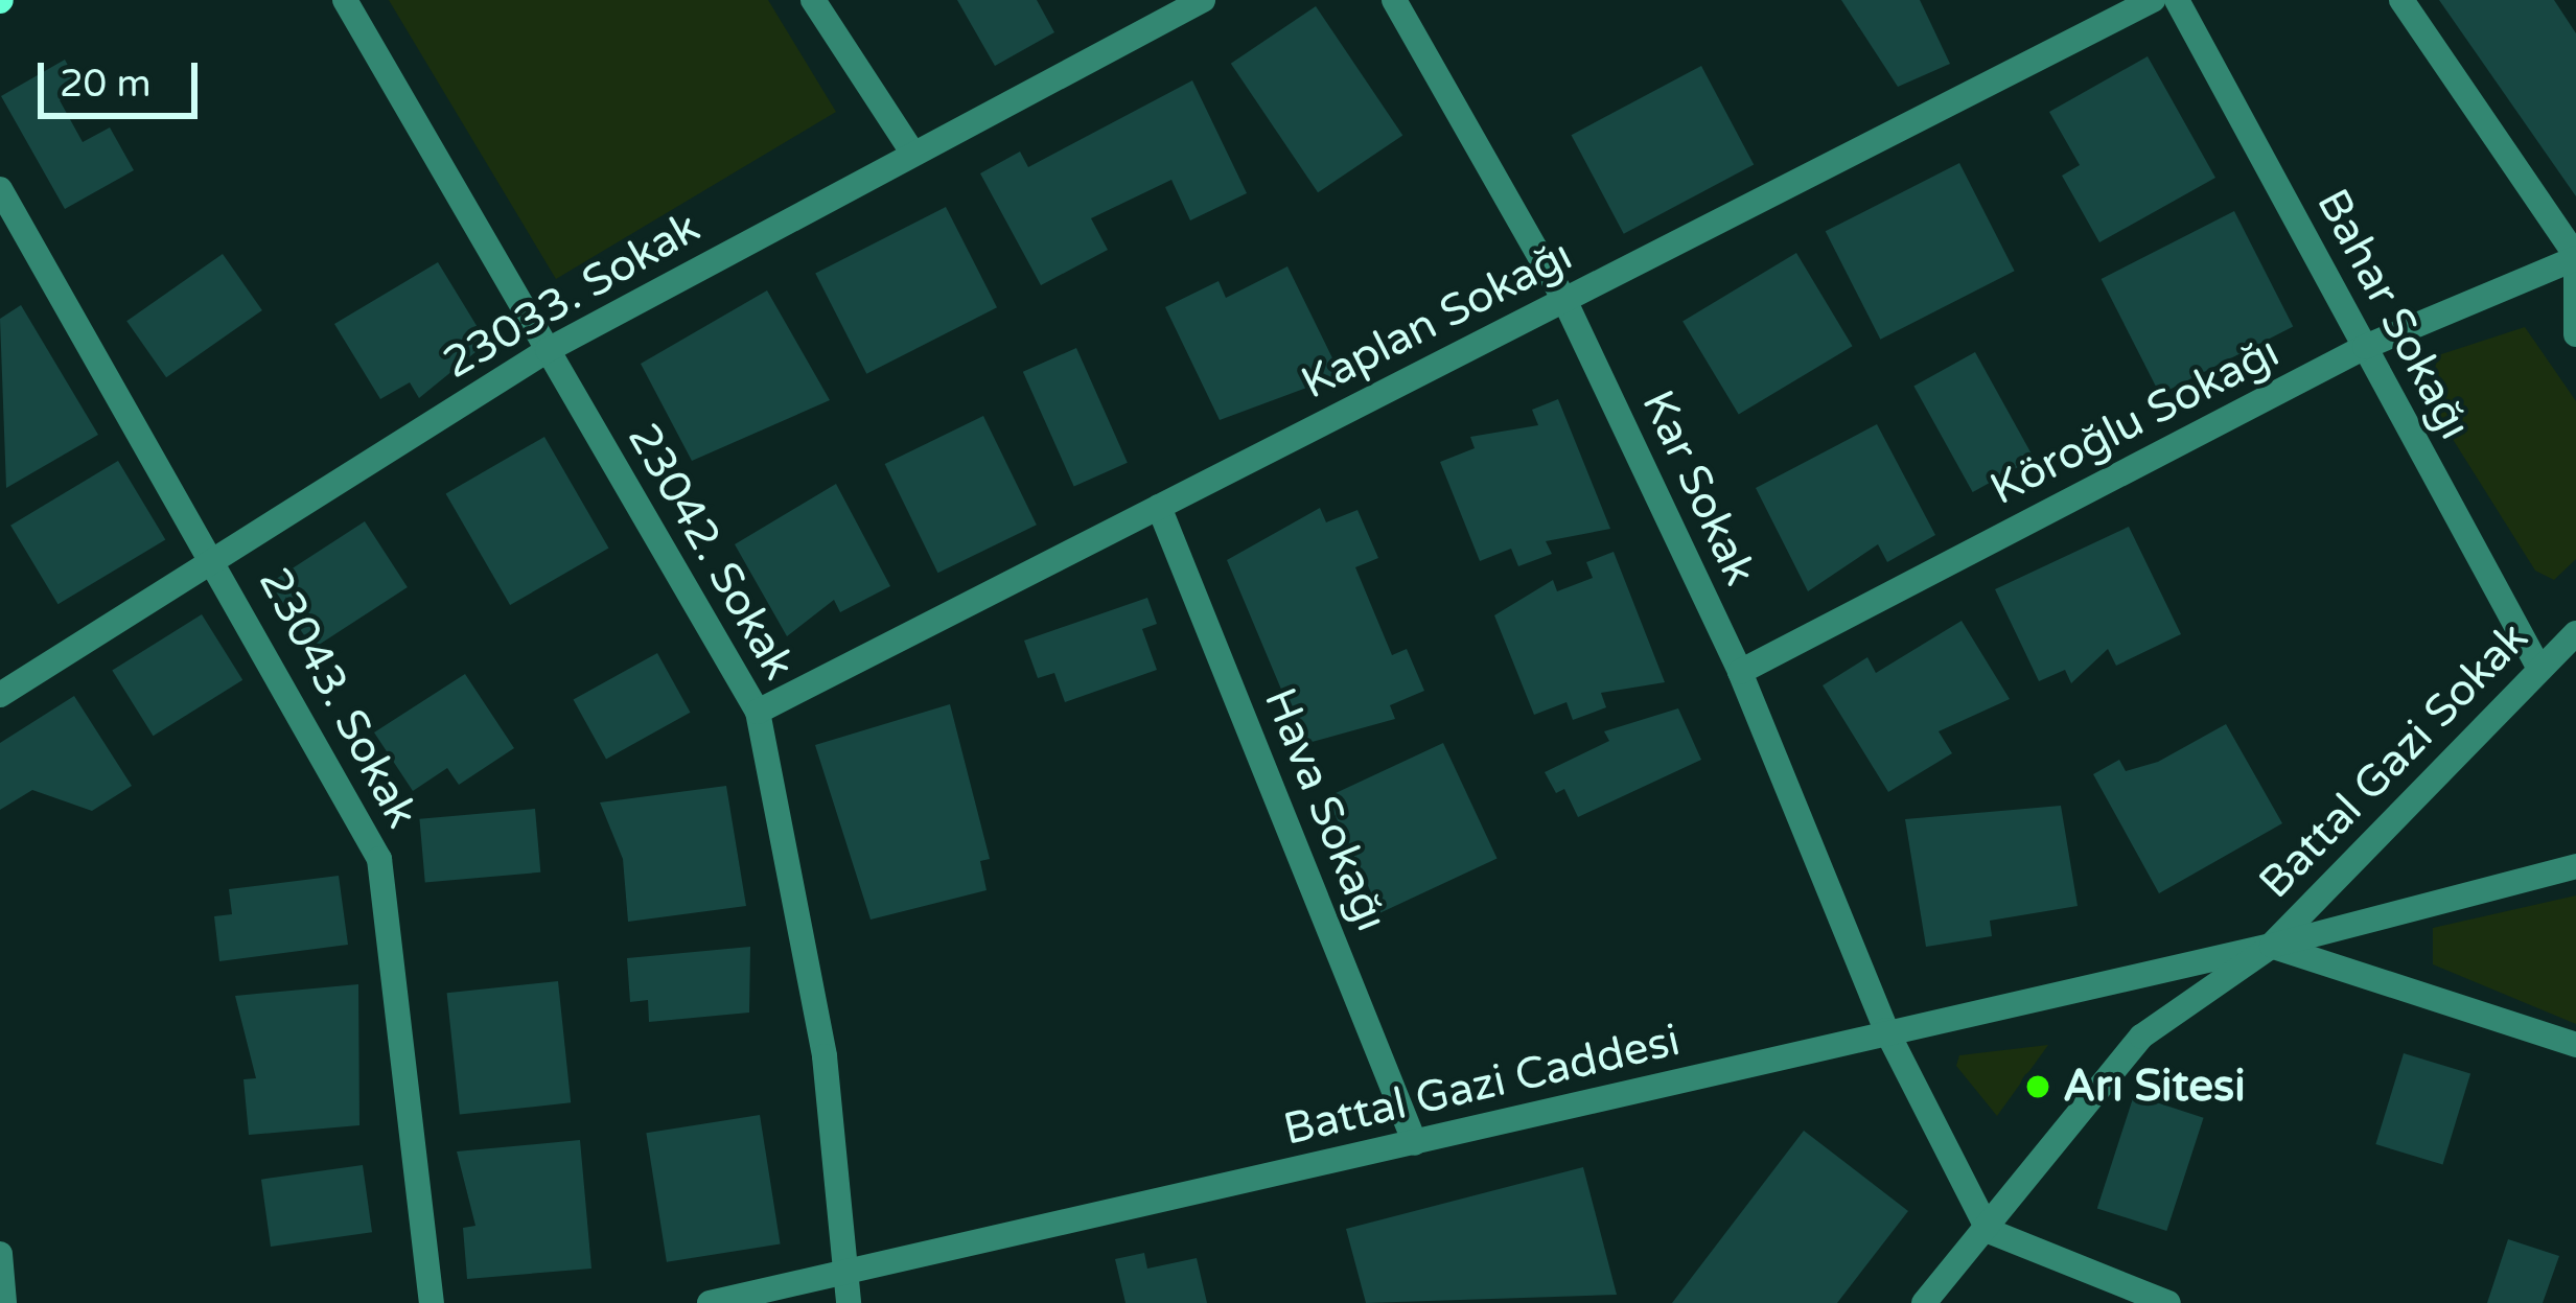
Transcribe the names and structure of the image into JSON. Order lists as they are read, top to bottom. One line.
{"streets":{"street":["23033. Sokak","Bahar Sokağı","Kaplan Sokağı","Köroğlu Sokağı","Kar Sokak","23042. Sokak","23043. Sokak","Battal Gazi Sokak","Hava Sokağı","Battal Gazi Caddesi"]},"crossings":[["23033. Sokak","23042. Sokak"],["23033. Sokak","23043. Sokak"],["Bahar Sokağı","Köroğlu Sokağı"],["Bahar Sokağı","Battal Gazi Sokak"],["Kaplan Sokağı","Kar Sokak"],["Kaplan Sokağı","23042. Sokak"],["Kaplan Sokağı","Hava Sokağı"],["Köroğlu Sokağı","Kar Sokak"],["Kar Sokak","Battal Gazi Caddesi"],["23042. Sokak","Battal Gazi Caddesi"],["Battal Gazi Sokak","Battal Gazi Caddesi"],["Hava Sokağı","Battal Gazi Caddesi"]],"places":["Arı Sitesi"],"scale_bar":"20 m"}
